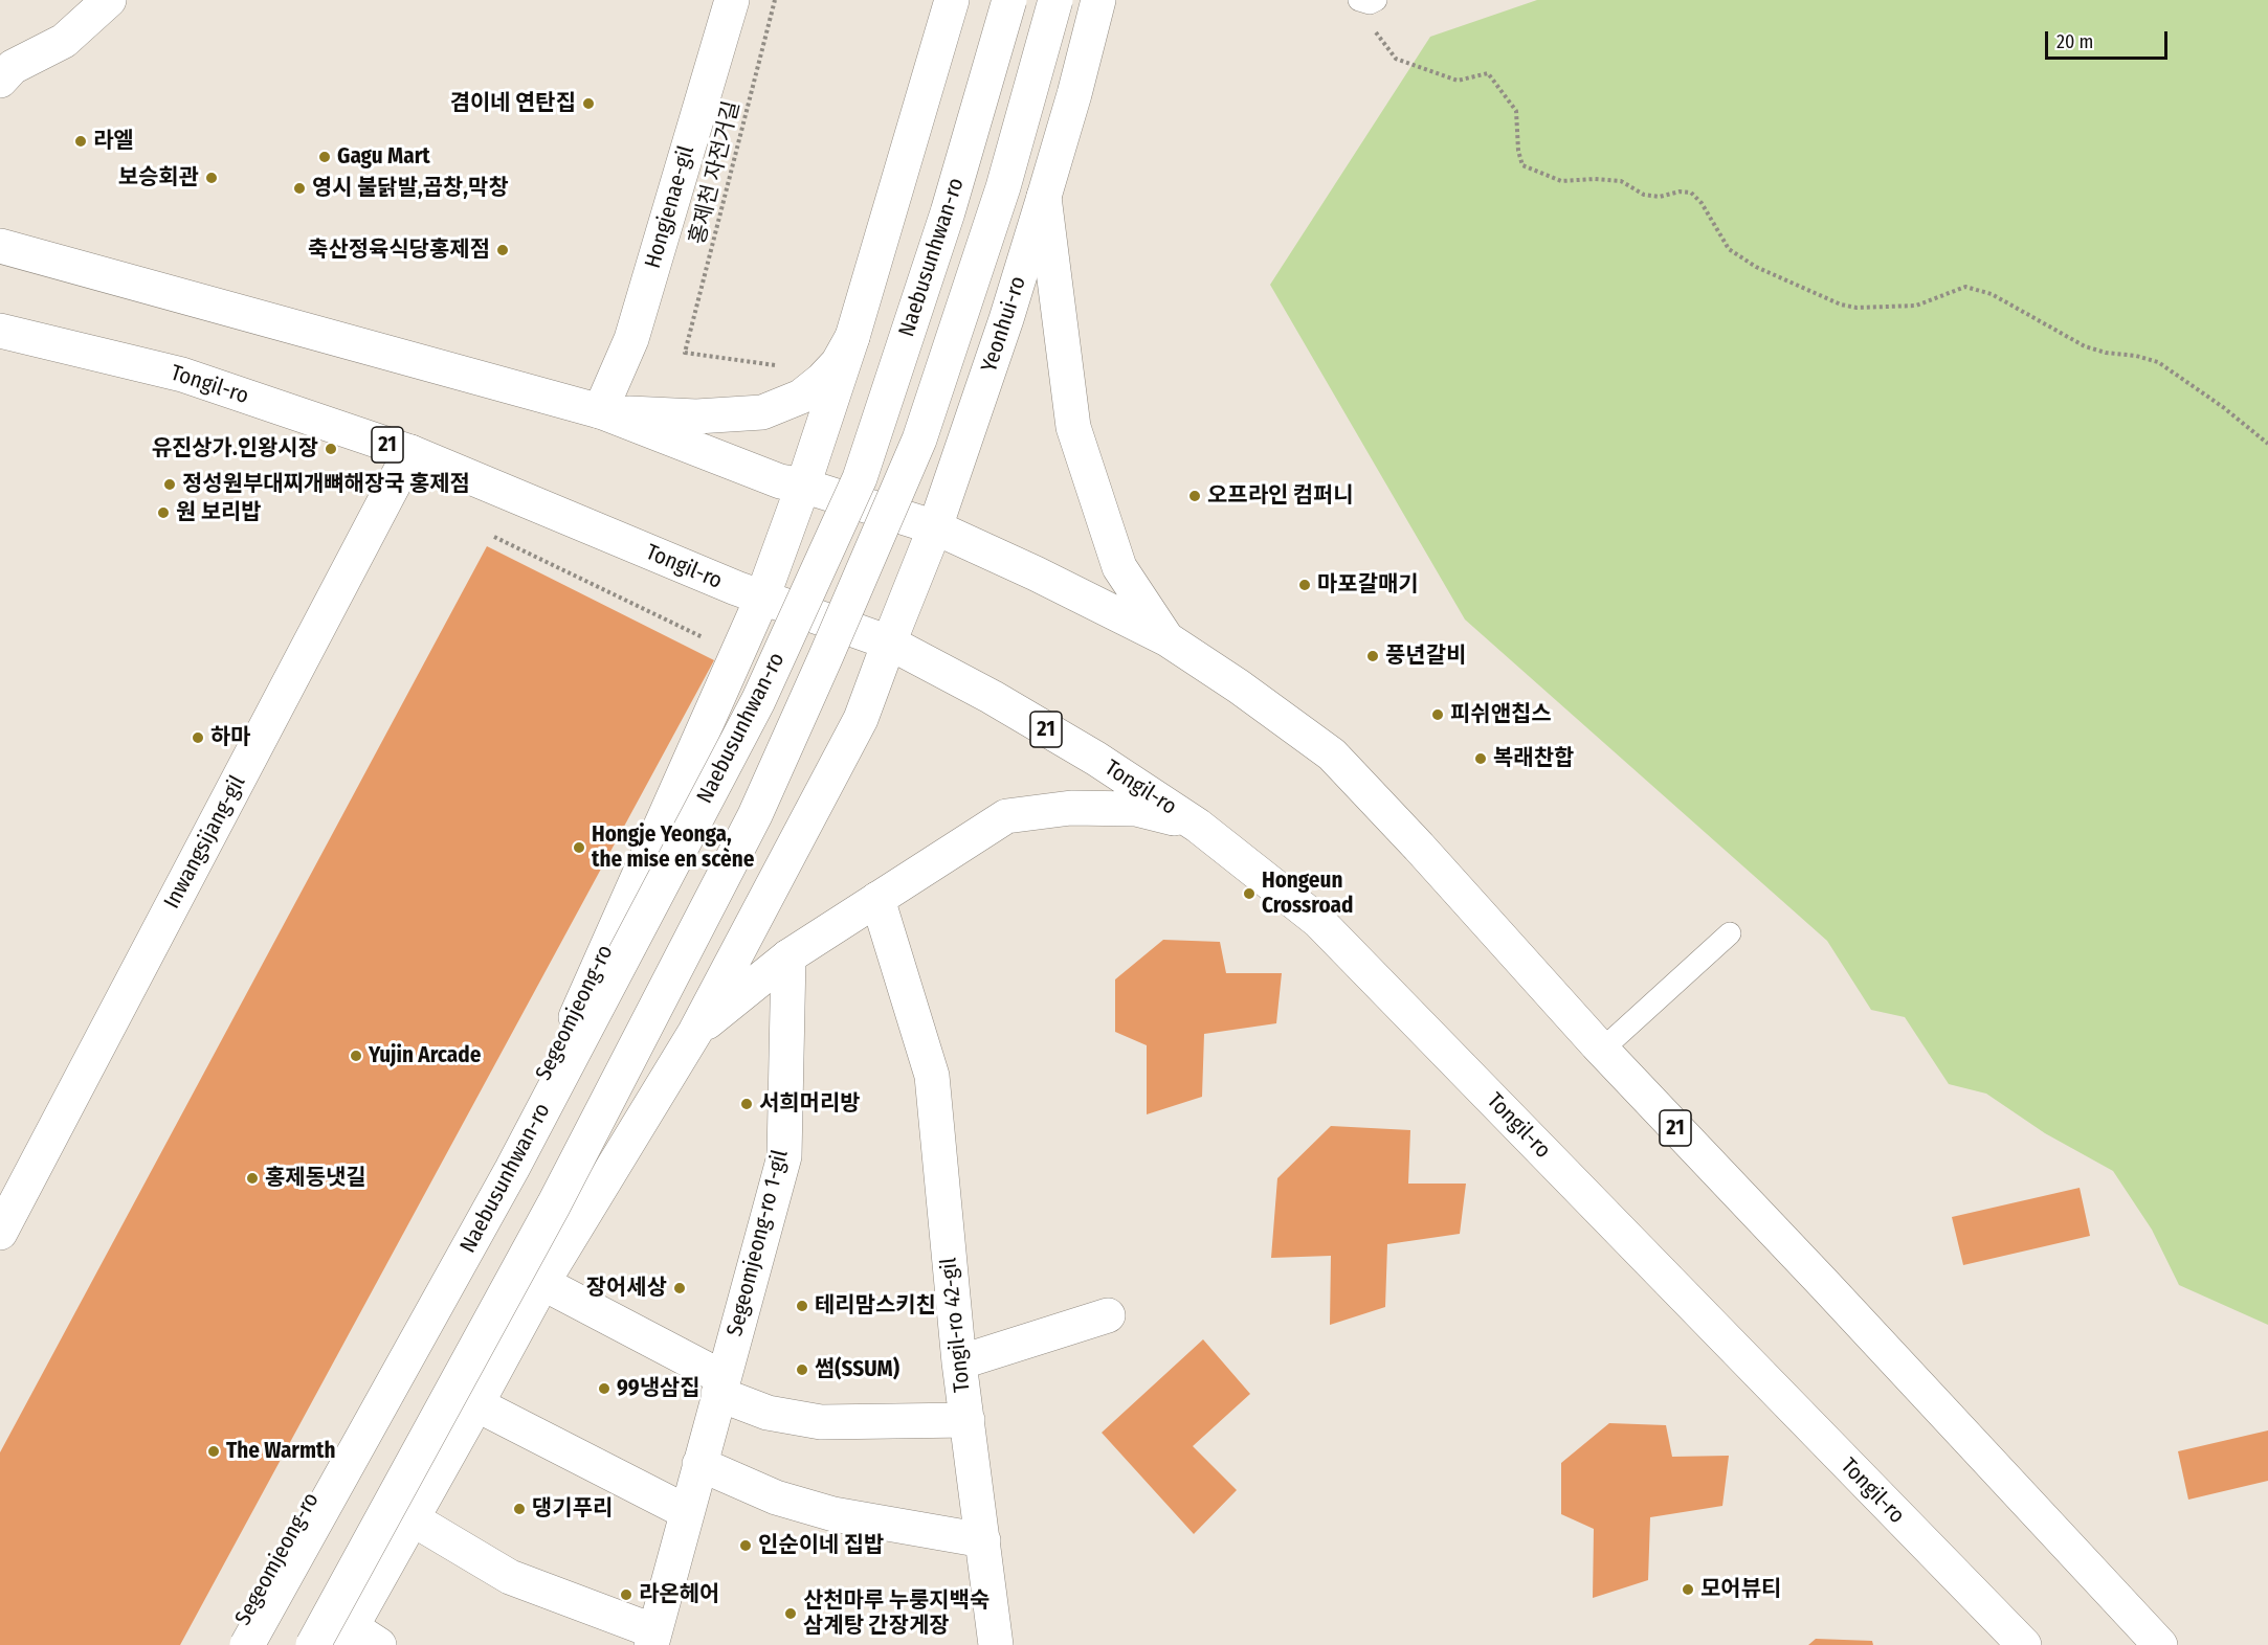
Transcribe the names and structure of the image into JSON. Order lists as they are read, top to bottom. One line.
{"streets":{"main road":["Hongjenae-gil","Naebusunhwan-ro","Yeonhui-ro","Tongil-ro","21","Inwangsijang-gil","Segeomjeong-ro","Segeomjeong-ro 1-gil","Tongil-ro 42-gil"],"path":["홍제천 자전거길"]},"crossings":[["Yeonhui-ro","Tongil-ro"],["Yeonhui-ro","21"],["Tongil-ro","Inwangsijang-gil"],["Tongil-ro","Segeomjeong-ro"]],"places":["겸이네 연탄집","라엘","Gagu Mart","보승회관","영시 불닭발,곱창,막창","축산정육식당홍제점","유진상가.인왕시장","정성원부대찌개뼈해장국 홍제점","오프라인 컴퍼니","원 보리밥","마포갈매기","풍년갈비","피쉬앤칩스","하마","복래찬합","Hongje Yeonga, the mise en scène","Hongeun Crossroad","Yujin Arcade","서희머리방","홍제동냇길","장어세상","테리맘스키친","썸(SSUM)","99냉삼집","The Warmth","댕기푸리","인순이네 집밥","모어뷰티","라온헤어","산천마루 누룽지백숙 삼계탕 간장게장"],"scale_bar":"20 m"}
